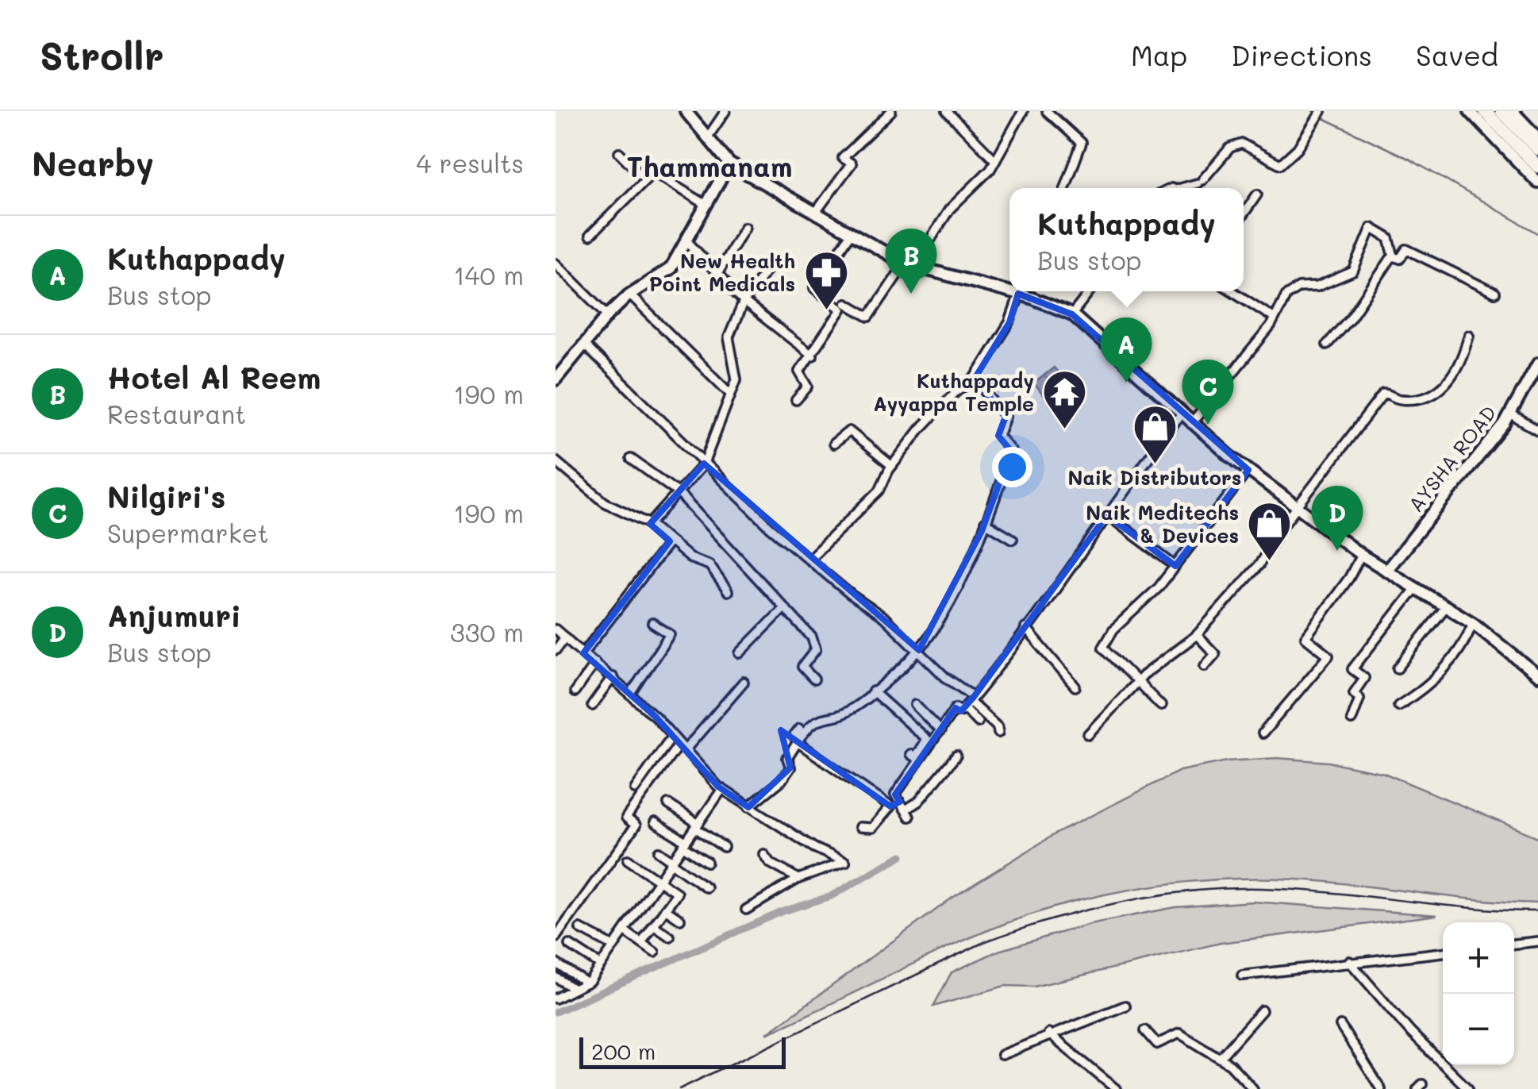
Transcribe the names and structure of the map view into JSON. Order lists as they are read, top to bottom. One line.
{"streets":{"main road":["AYSHA ROAD"]},"districts":["Thammanam"],"places":{"pharmacy":["New Health Point Medicals"],"temple":["Kuthappady Ayyappa Temple"],"shop":["Naik Distributors","Naik Meditechs & Devices"]},"scale_bar":"200 m","page":{"header":"Strollr","nav":["Map","Directions","Saved"],"heading":["Nearby","4 results"],"popup":["Kuthappady","Bus stop"],"list":[{"mark":"A","name":"Kuthappady","note":"Bus stop","value":"140 m"},{"mark":"B","name":"Hotel Al Reem","note":"Restaurant","value":"190 m"},{"mark":"C","name":"Nilgiri's","note":"Supermarket","value":"190 m"},{"mark":"D","name":"Anjumuri","note":"Bus stop","value":"330 m"}],"pins":["B","A","C","D"],"map_buttons":["+","−"],"scale":"200 m"}}
